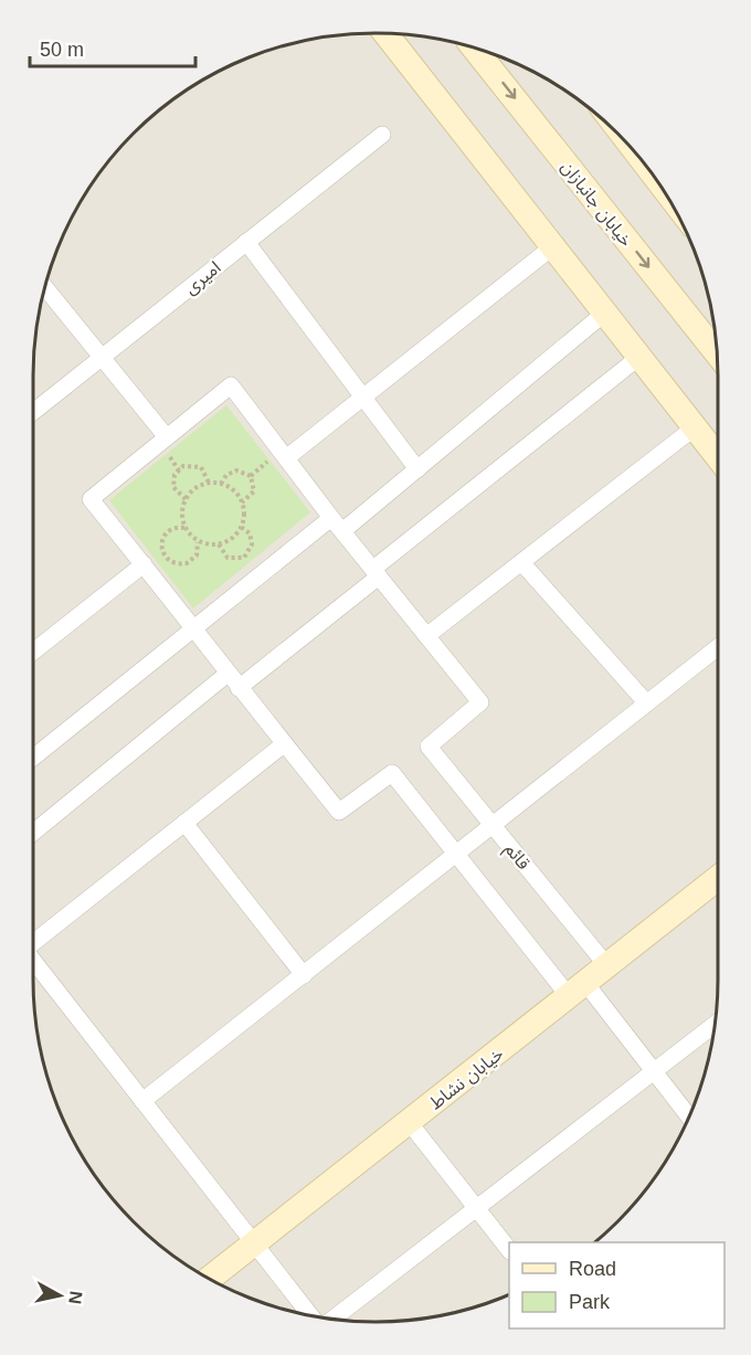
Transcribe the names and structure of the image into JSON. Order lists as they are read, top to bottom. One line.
{"streets":{"street":["خیابان جانبازان","امیری","قائم","خیابان نشاط"]},"crossings":[["قائم","خیابان نشاط"]],"legend":["Road","Park"],"scale_bar":"50 m","north":"right"}
